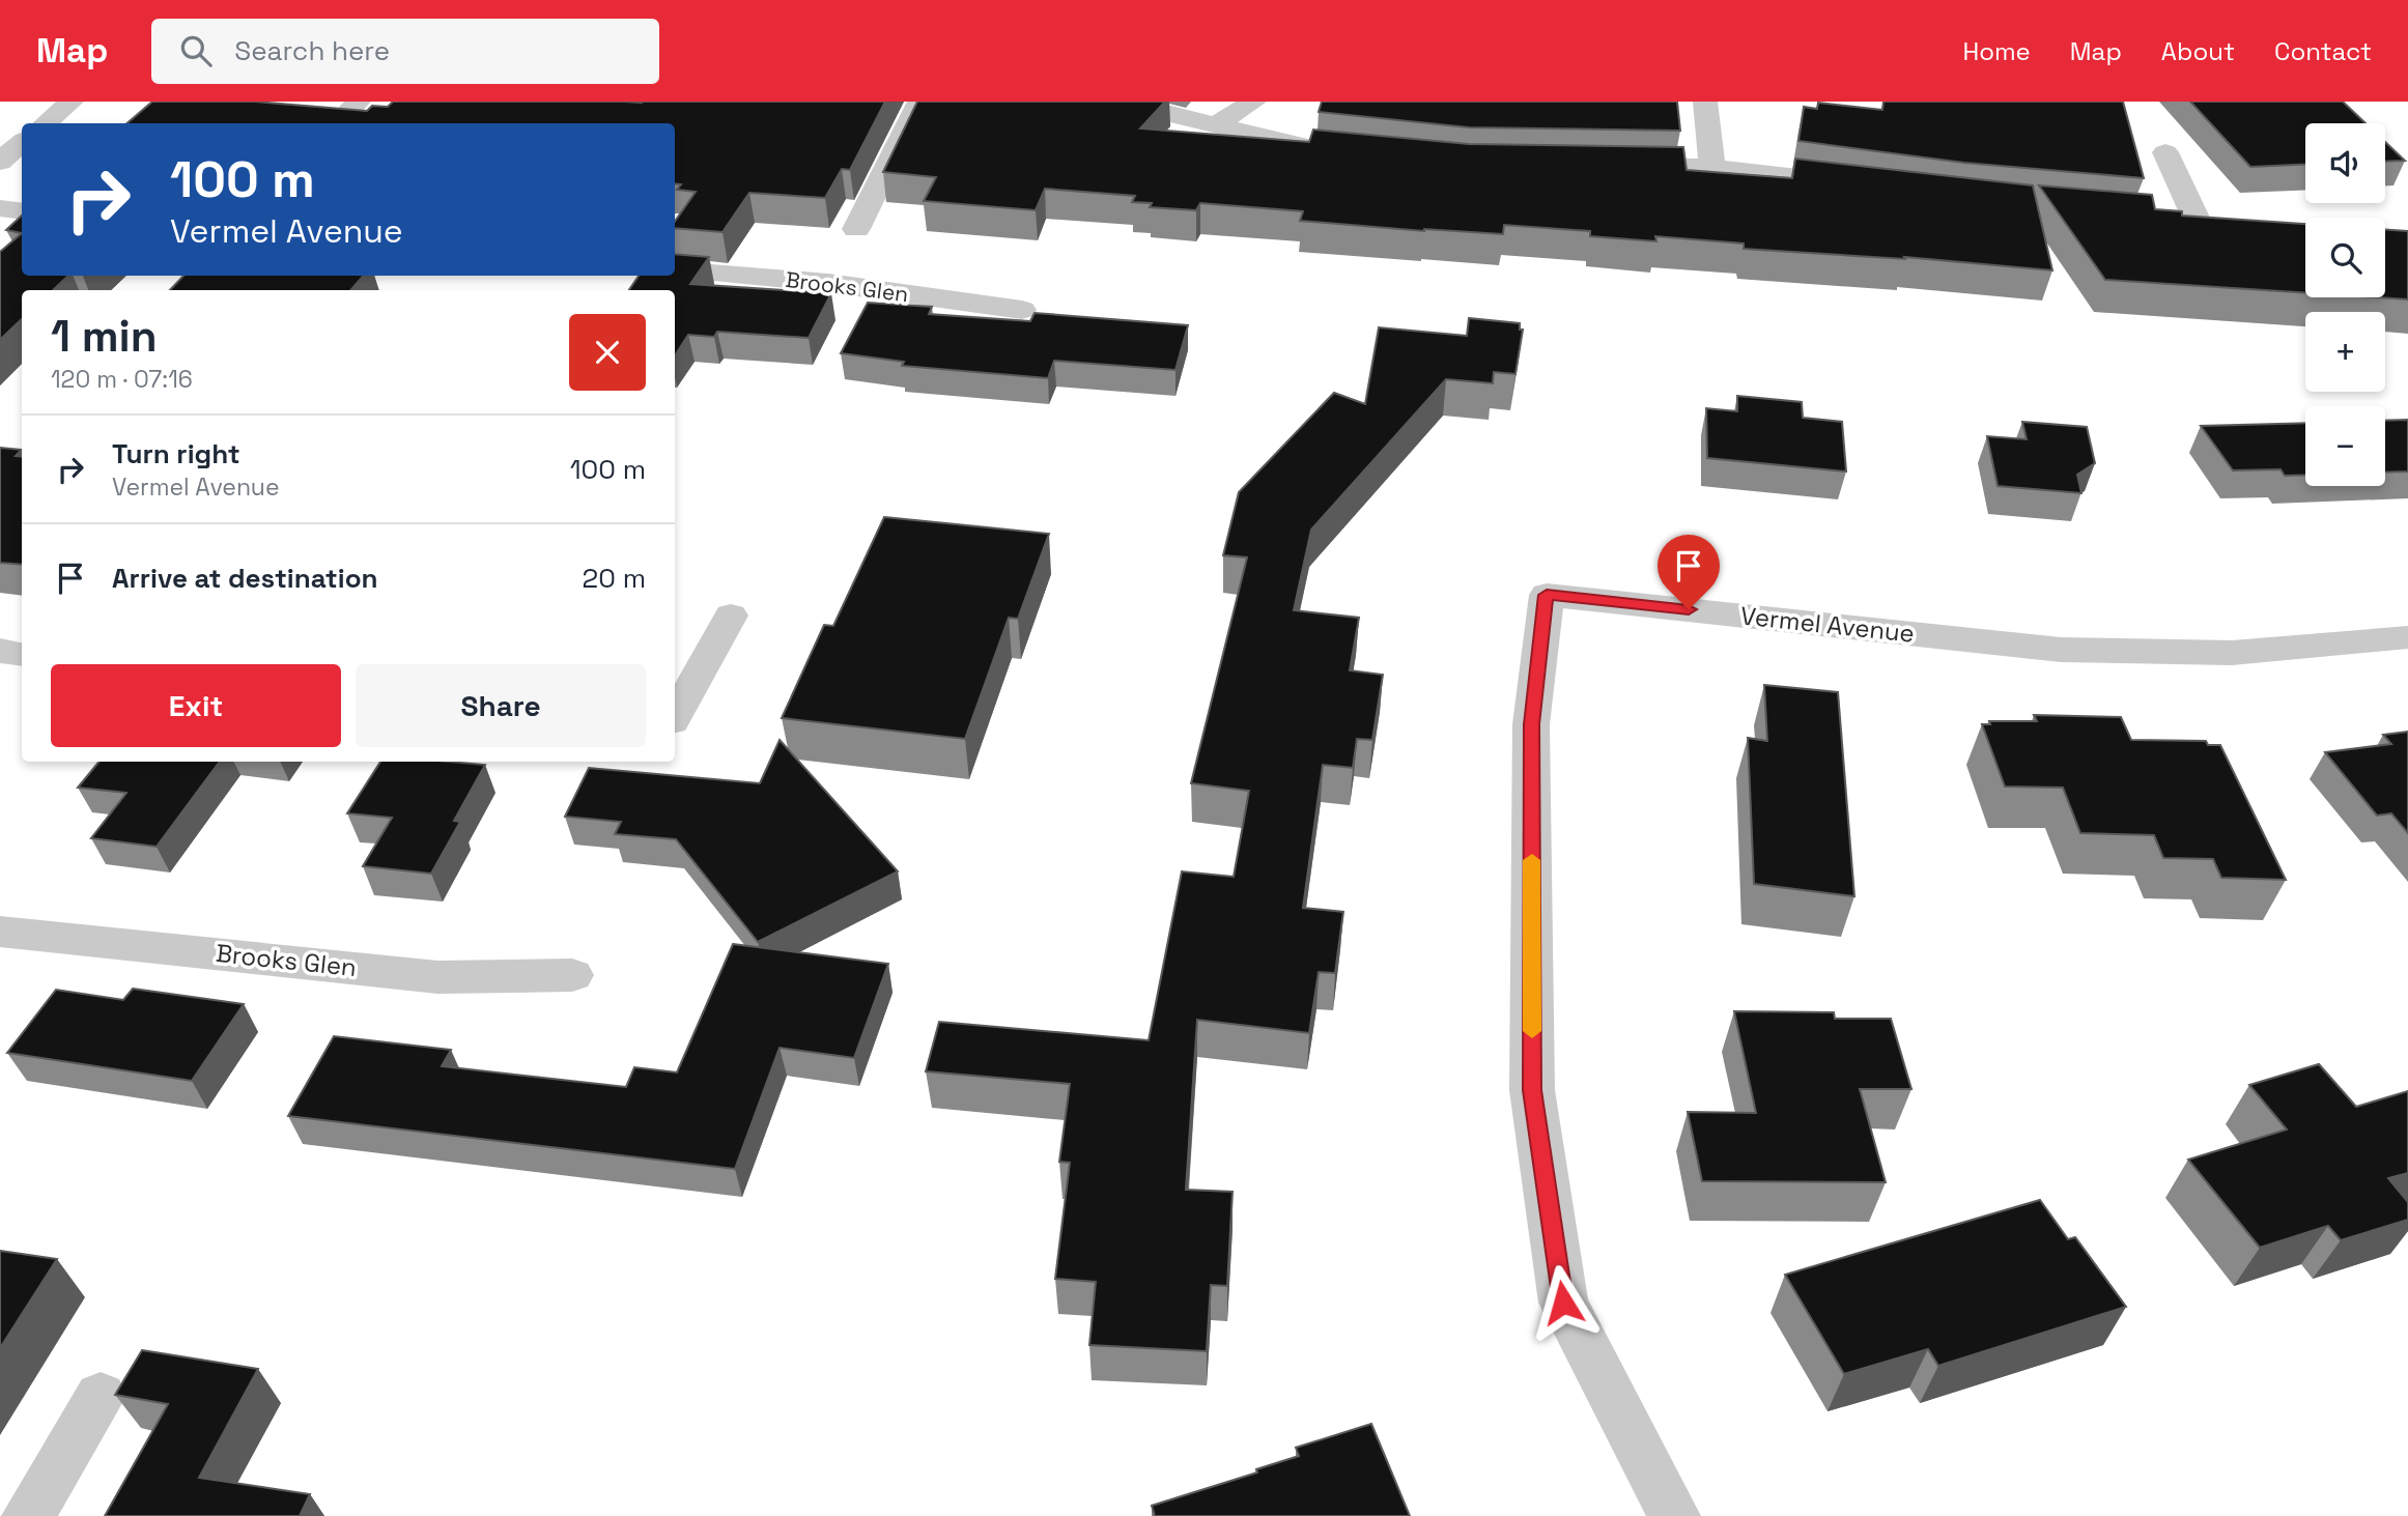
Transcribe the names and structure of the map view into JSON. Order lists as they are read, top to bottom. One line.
{"streets":{"street":["Brooks Glen","Vermel Avenue"]},"page":{"header":"Map","search":"Search here","nav":["Home","Map","About","Contact"],"map_buttons":["+","−"],"turn":["100 m","Vermel Avenue"],"heading":["1 min","120 m · 07:16"],"list":[{"name":"Turn right","note":"Vermel Avenue","value":"100 m"},{"name":"Arrive at destination","value":"20 m"}],"buttons":["Exit","Share"]}}
